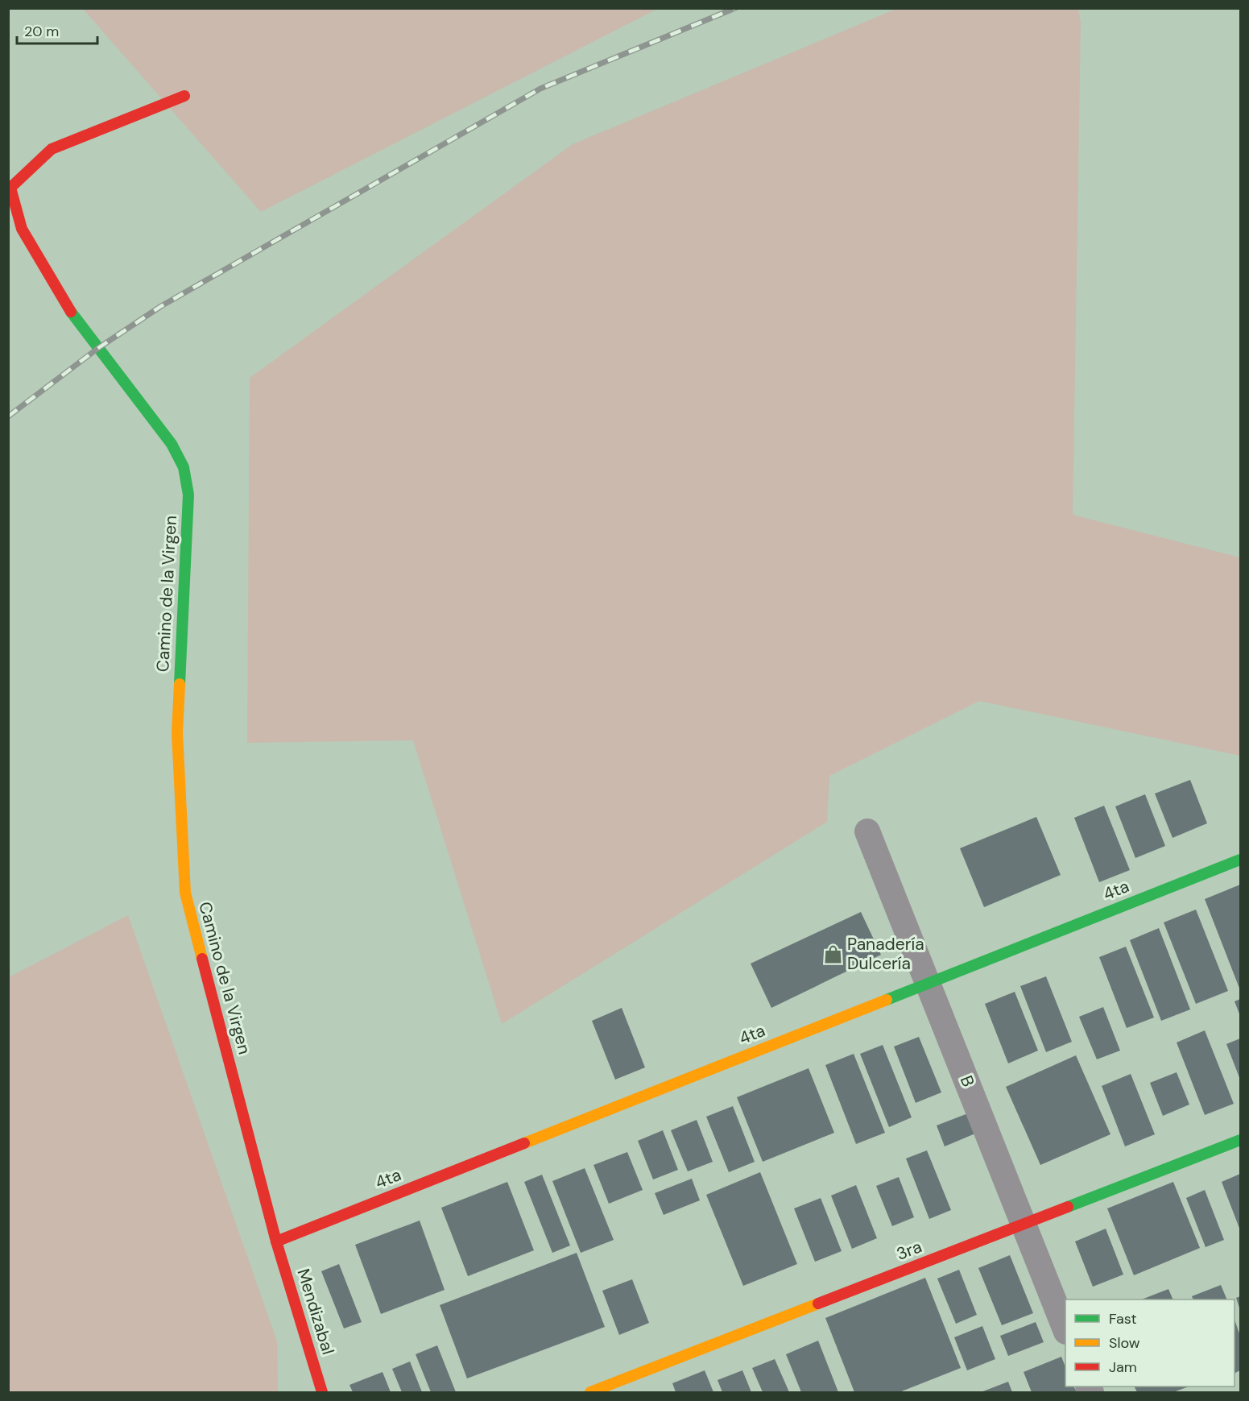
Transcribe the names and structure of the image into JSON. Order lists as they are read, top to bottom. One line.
{"streets":{"street":["Camino de la Virgen","4ta","B","3ra","Mendizabal"]},"crossings":[["Camino de la Virgen","4ta"],["Camino de la Virgen","Mendizabal"],["4ta","B"],["4ta","Mendizabal"],["B","3ra"]],"places":{"shop":["Panadería Dulcería"]},"legend":["Fast","Slow","Jam"],"scale_bar":"20 m"}
